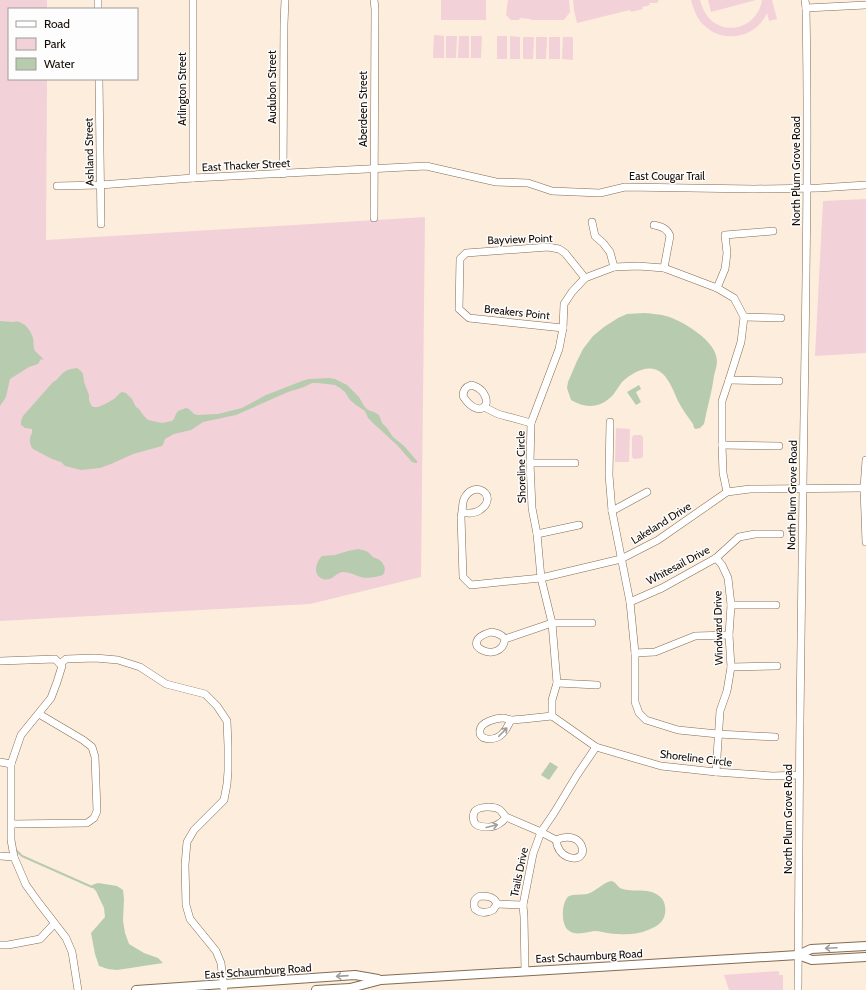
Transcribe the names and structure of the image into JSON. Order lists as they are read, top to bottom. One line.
{"streets":{"main road":["East Schaumburg Road"],"street":["Audubon Street","Arlington Street","Aberdeen Street","Ashland Street","East Thacker Street","North Plum Grove Road","East Cougar Trail","Bayview Point","Breakers Point","Shoreline Circle","Lakeland Drive","Whitesail Drive","Windward Drive","Trails Drive"]},"crossings":[["Audubon Street","East Thacker Street"],["Arlington Street","East Thacker Street"],["Aberdeen Street","East Thacker Street"],["Ashland Street","East Thacker Street"],["East Thacker Street","East Cougar Trail"],["North Plum Grove Road","East Cougar Trail"],["North Plum Grove Road","Shoreline Circle"],["North Plum Grove Road","Lakeland Drive"],["North Plum Grove Road","East Schaumburg Road"],["Bayview Point","Breakers Point"],["Bayview Point","Shoreline Circle"],["Breakers Point","Shoreline Circle"],["Shoreline Circle","Lakeland Drive"],["Shoreline Circle","Windward Drive"],["Shoreline Circle","Trails Drive"],["Whitesail Drive","Windward Drive"],["Trails Drive","East Schaumburg Road"]],"legend":["Road","Park","Water"]}
